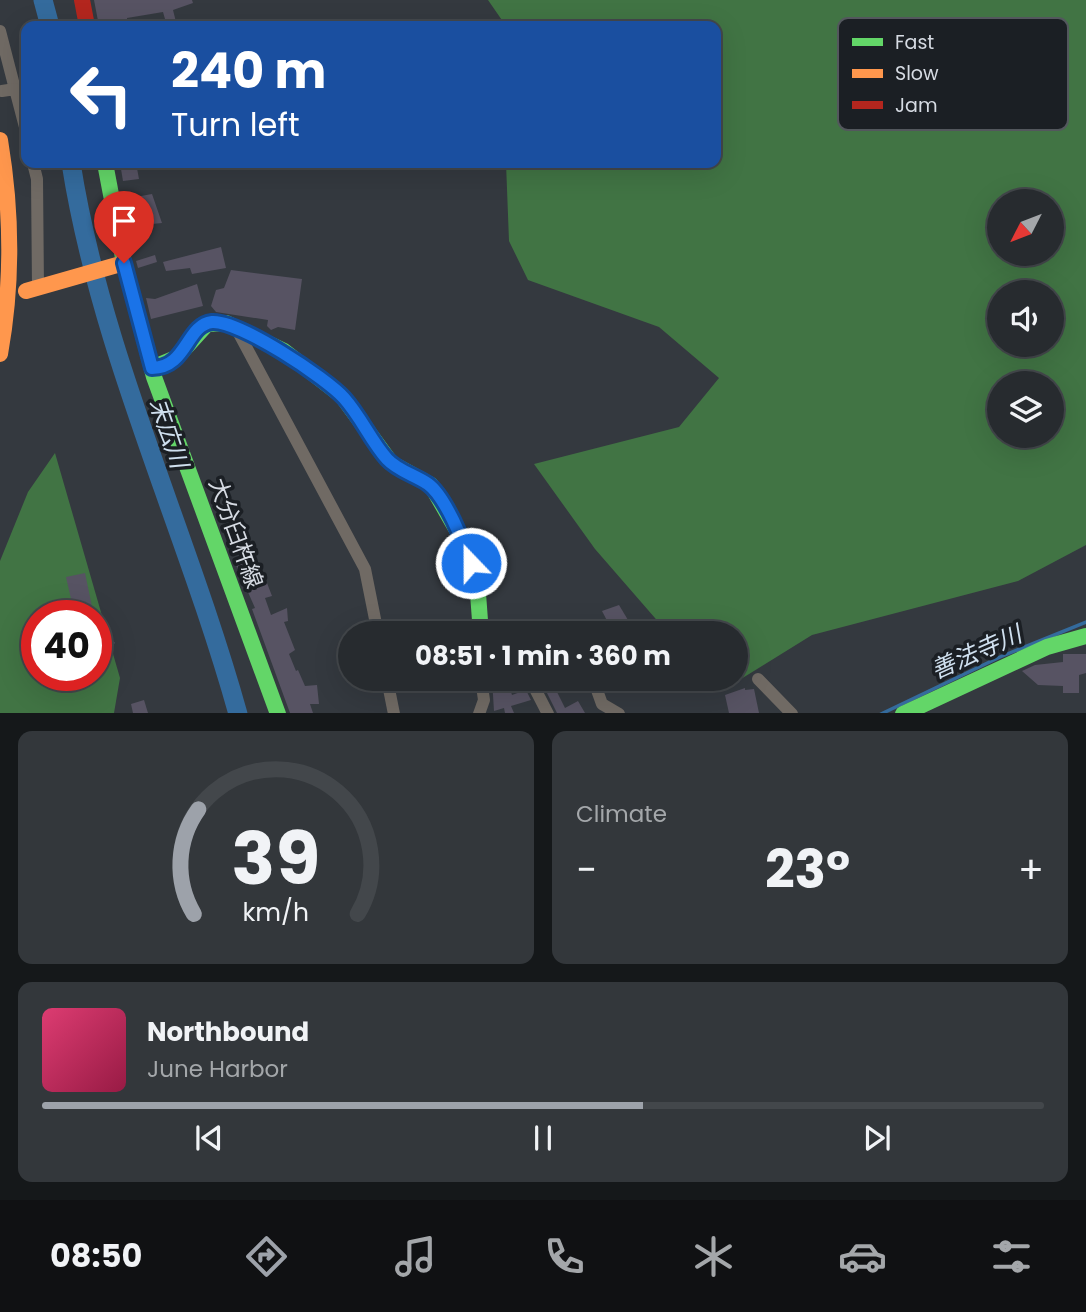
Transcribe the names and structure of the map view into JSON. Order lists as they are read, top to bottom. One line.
{"streets":{"main road":["大分臼杵線"]},"water":["末広川","善法寺川"],"legend":["Fast","Slow","Jam"],"north":"bottom left","page":{"turn":["240 m","Turn left"],"limit":"40","trip":"08:51 · 1 min · 360 m","tile":"Climate","heat":["−","23°","+"],"song":["Northbound","June Harbor"],"tabs":"08:50","gauge":["39","km/h"]}}
